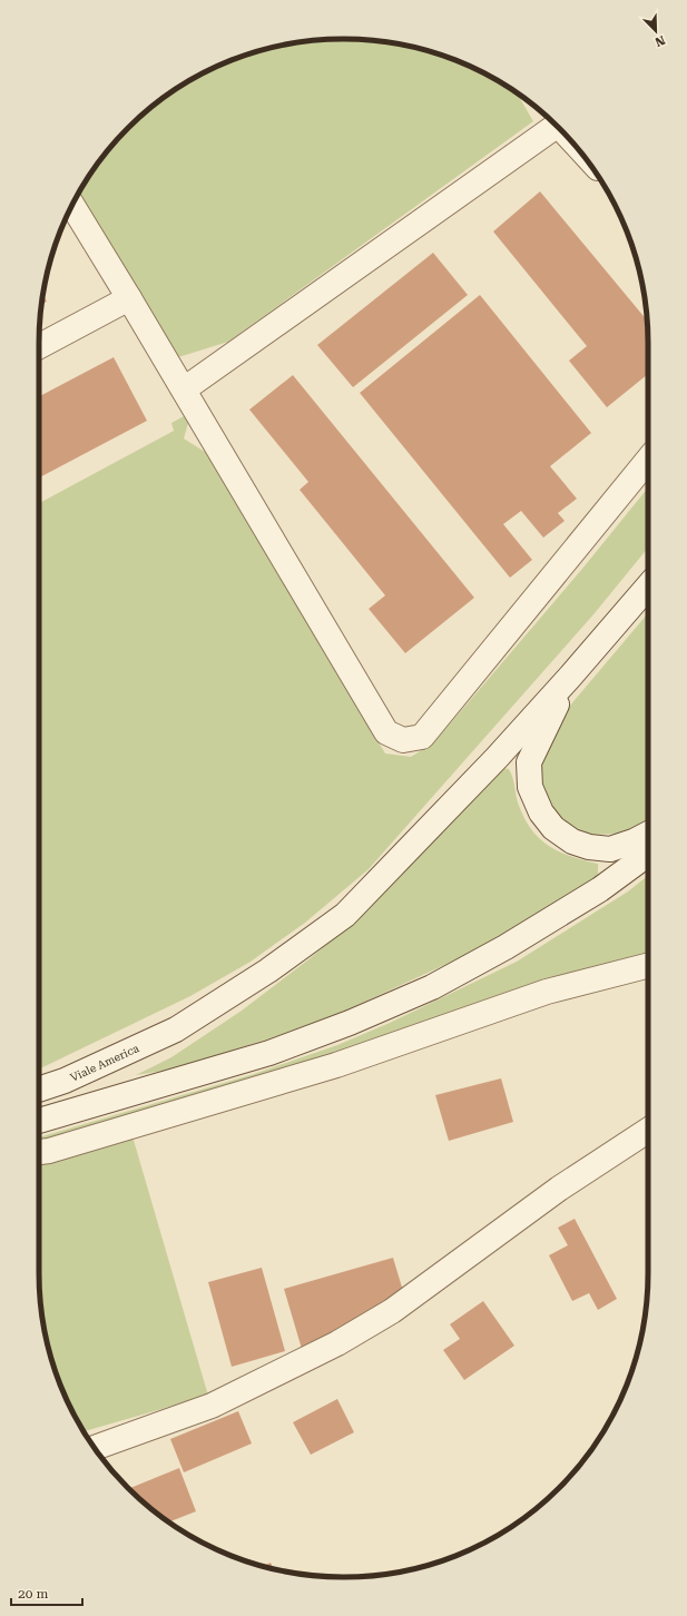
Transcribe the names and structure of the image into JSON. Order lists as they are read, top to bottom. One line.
{"streets":{"street":["Viale America"]},"scale_bar":"20 m","north":"bottom right"}
